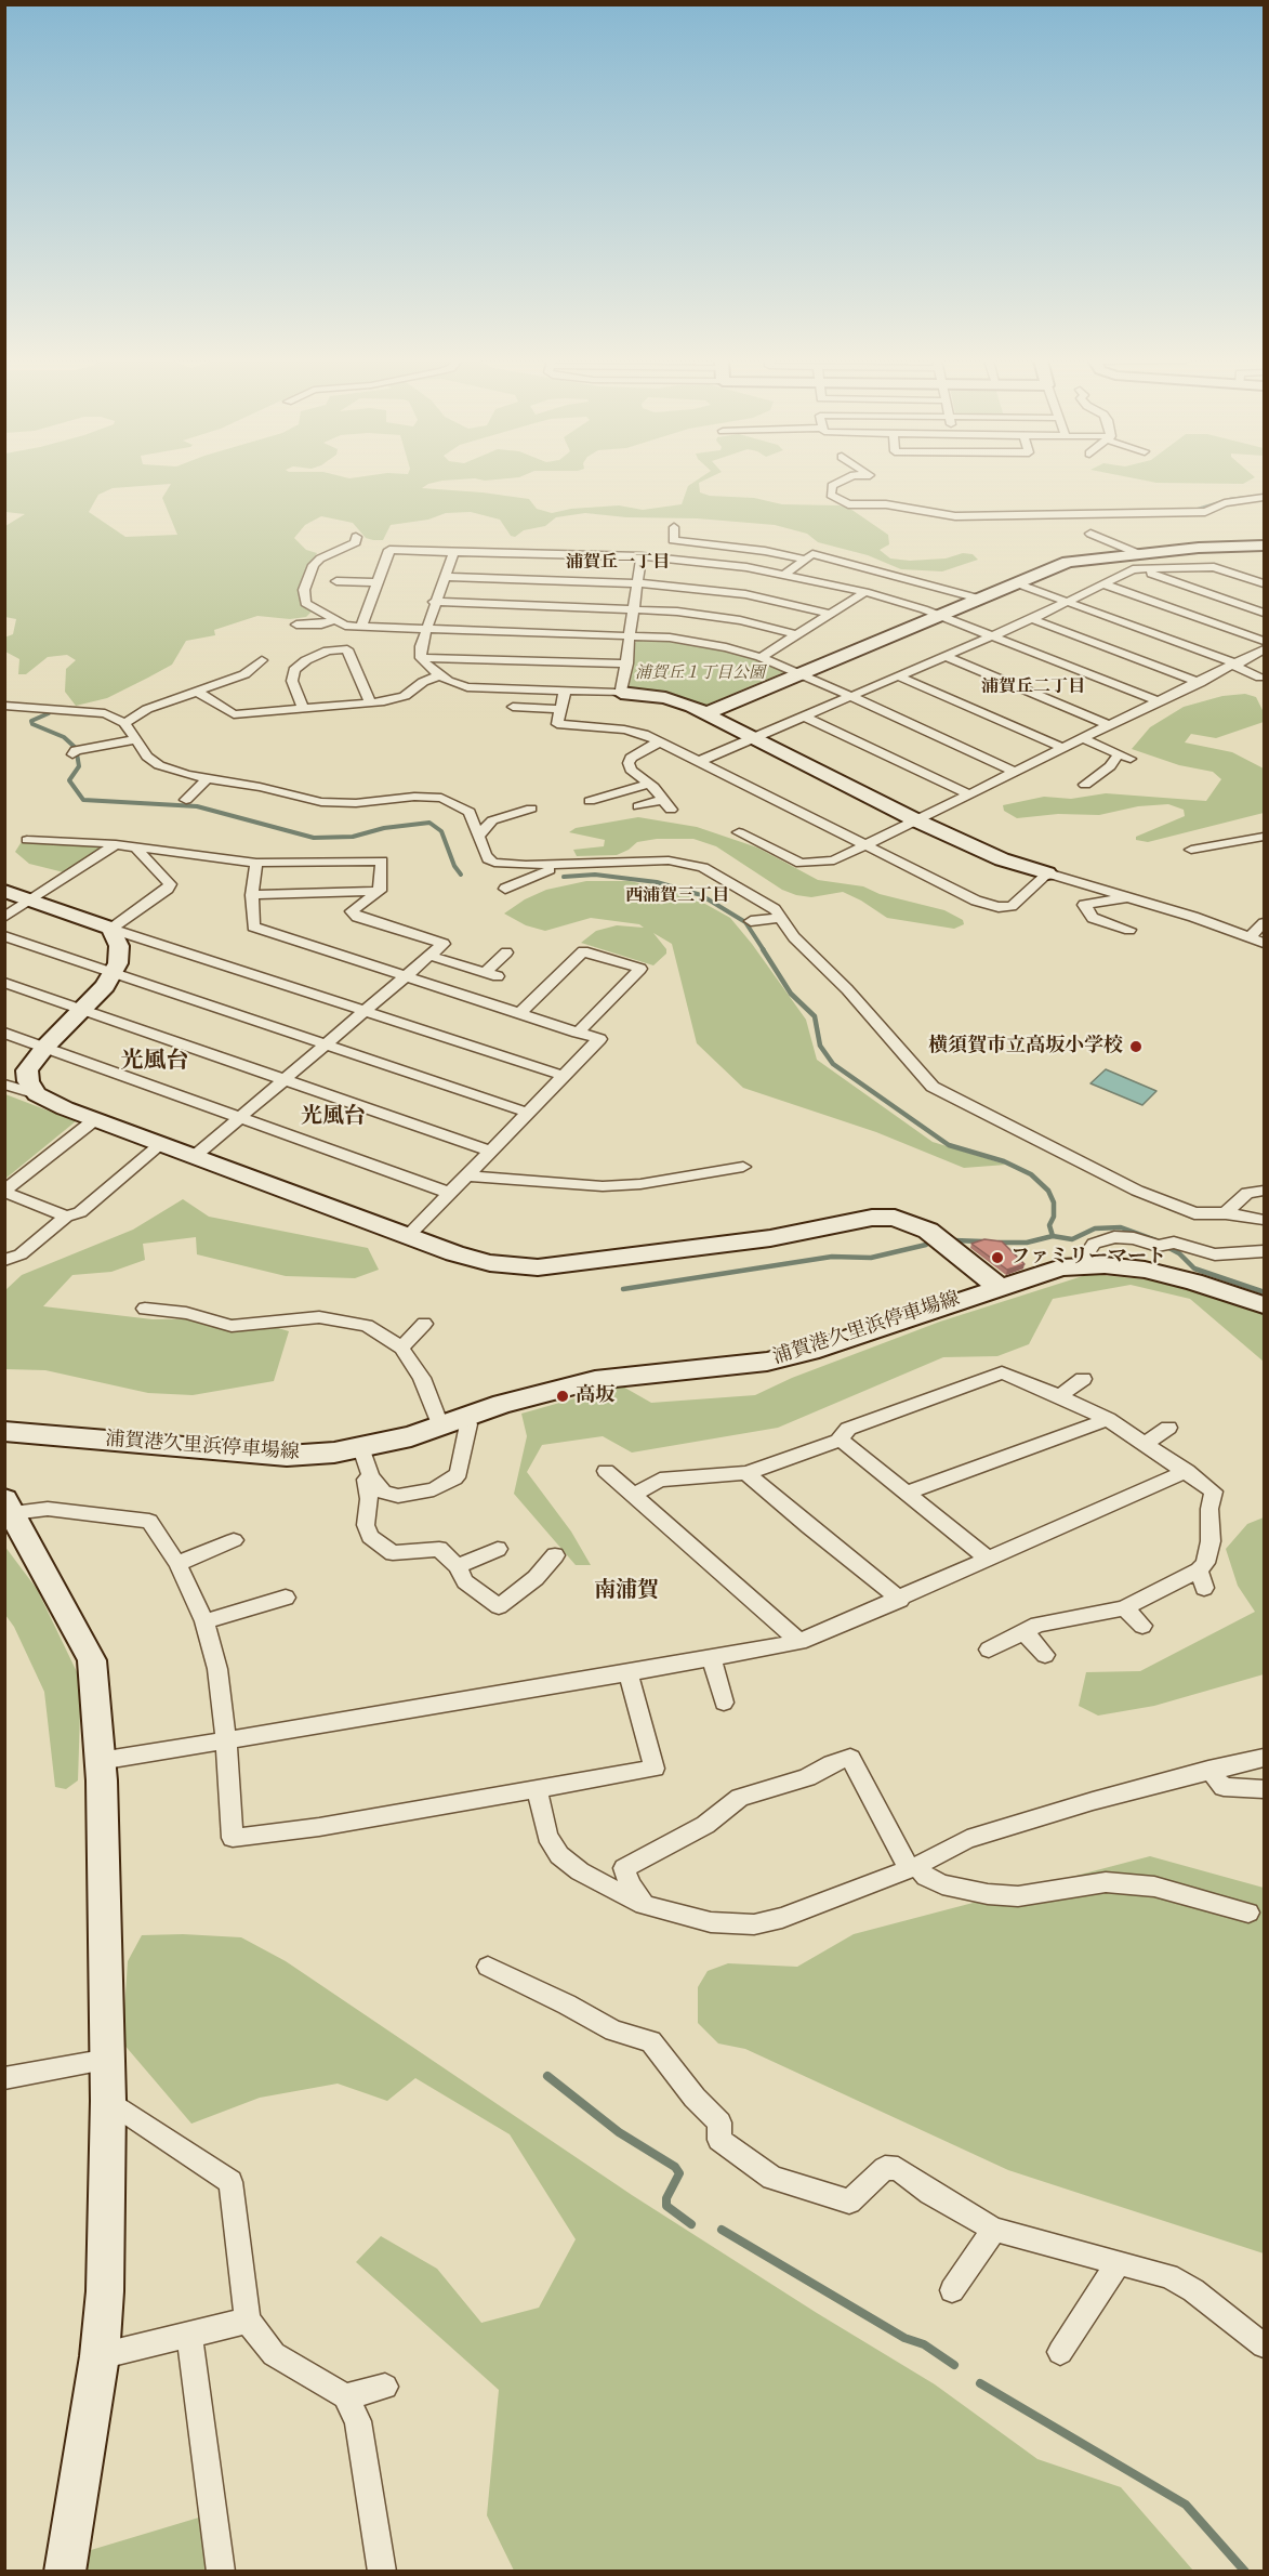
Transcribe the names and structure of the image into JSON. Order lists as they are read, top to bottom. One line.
{"streets":{"street":["浦賀港久里浜停車場線"]},"districts":["浦賀丘一丁目","浦賀丘二丁目","西浦賀三丁目","光風台","光風台","南浦賀"],"parks":["浦賀丘１丁目公園"],"places":["横須賀市立高坂小学校","ファミリーマート","高坂"]}
